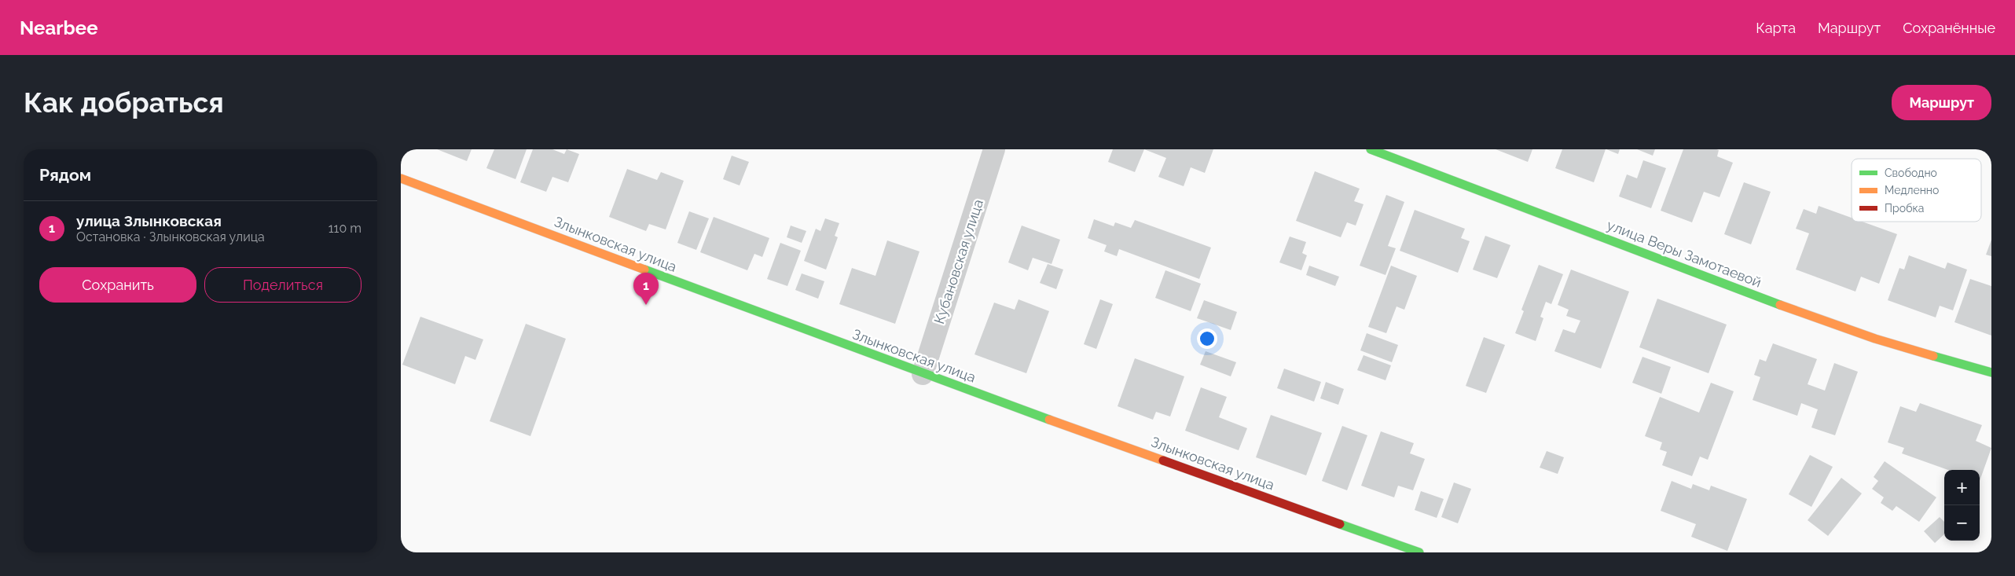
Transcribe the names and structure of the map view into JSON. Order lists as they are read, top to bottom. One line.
{"streets":{"street":["Злынковская улица","улица Веры Замотаевой","Кубановская улица"]},"crossings":[["Злынковская улица","Кубановская улица"]],"legend":["Свободно","Медленно","Пробка"],"page":{"header":"Nearbee","nav":["Карта","Маршрут","Сохранённые"],"buttons":["Маршрут",["Сохранить","Поделиться"]],"title":"Как добраться","heading":"Рядом","list":[{"mark":"1","name":"улица Злынковская","note":"Остановка · Злынковская улица","value":"110 m"}],"pins":"1","map_buttons":["+","−"]}}
